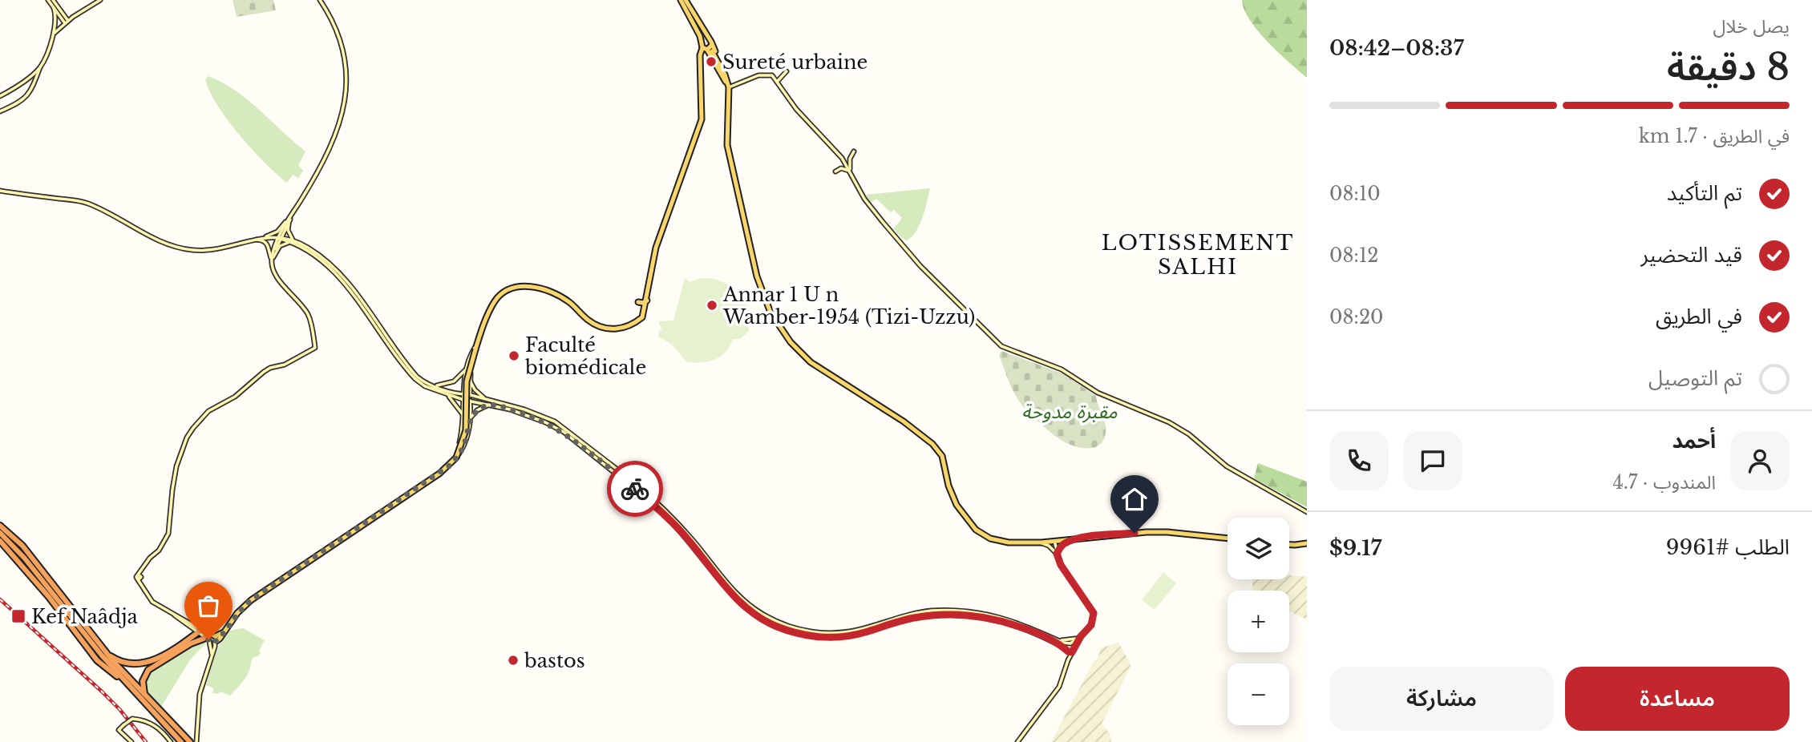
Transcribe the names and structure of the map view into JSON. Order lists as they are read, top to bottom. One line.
{"districts":["LOTISSEMENT SALHI"],"parks":["مقبرة مدوحة"],"places":{"other":["Sureté urbaine","Annar 1 U n Wamber-1954 (Tizi-Uzzu)","Faculté biomédicale","bastos"],"transit":["Kef Naâdja"]},"page":{"heading":["8 دقيقة","يصل خلال","08:37–08:42"],"panel":["أحمد","المندوب · 4.7","الطلب #9961","$9.17"],"bar":"في الطريق · 1.7 km","list":[["تم التأكيد","08:10"],["قيد التحضير","08:12"],["في الطريق","08:20"],"تم التوصيل"],"map_buttons":["+","−"],"buttons":["مساعدة","مشاركة"]}}
